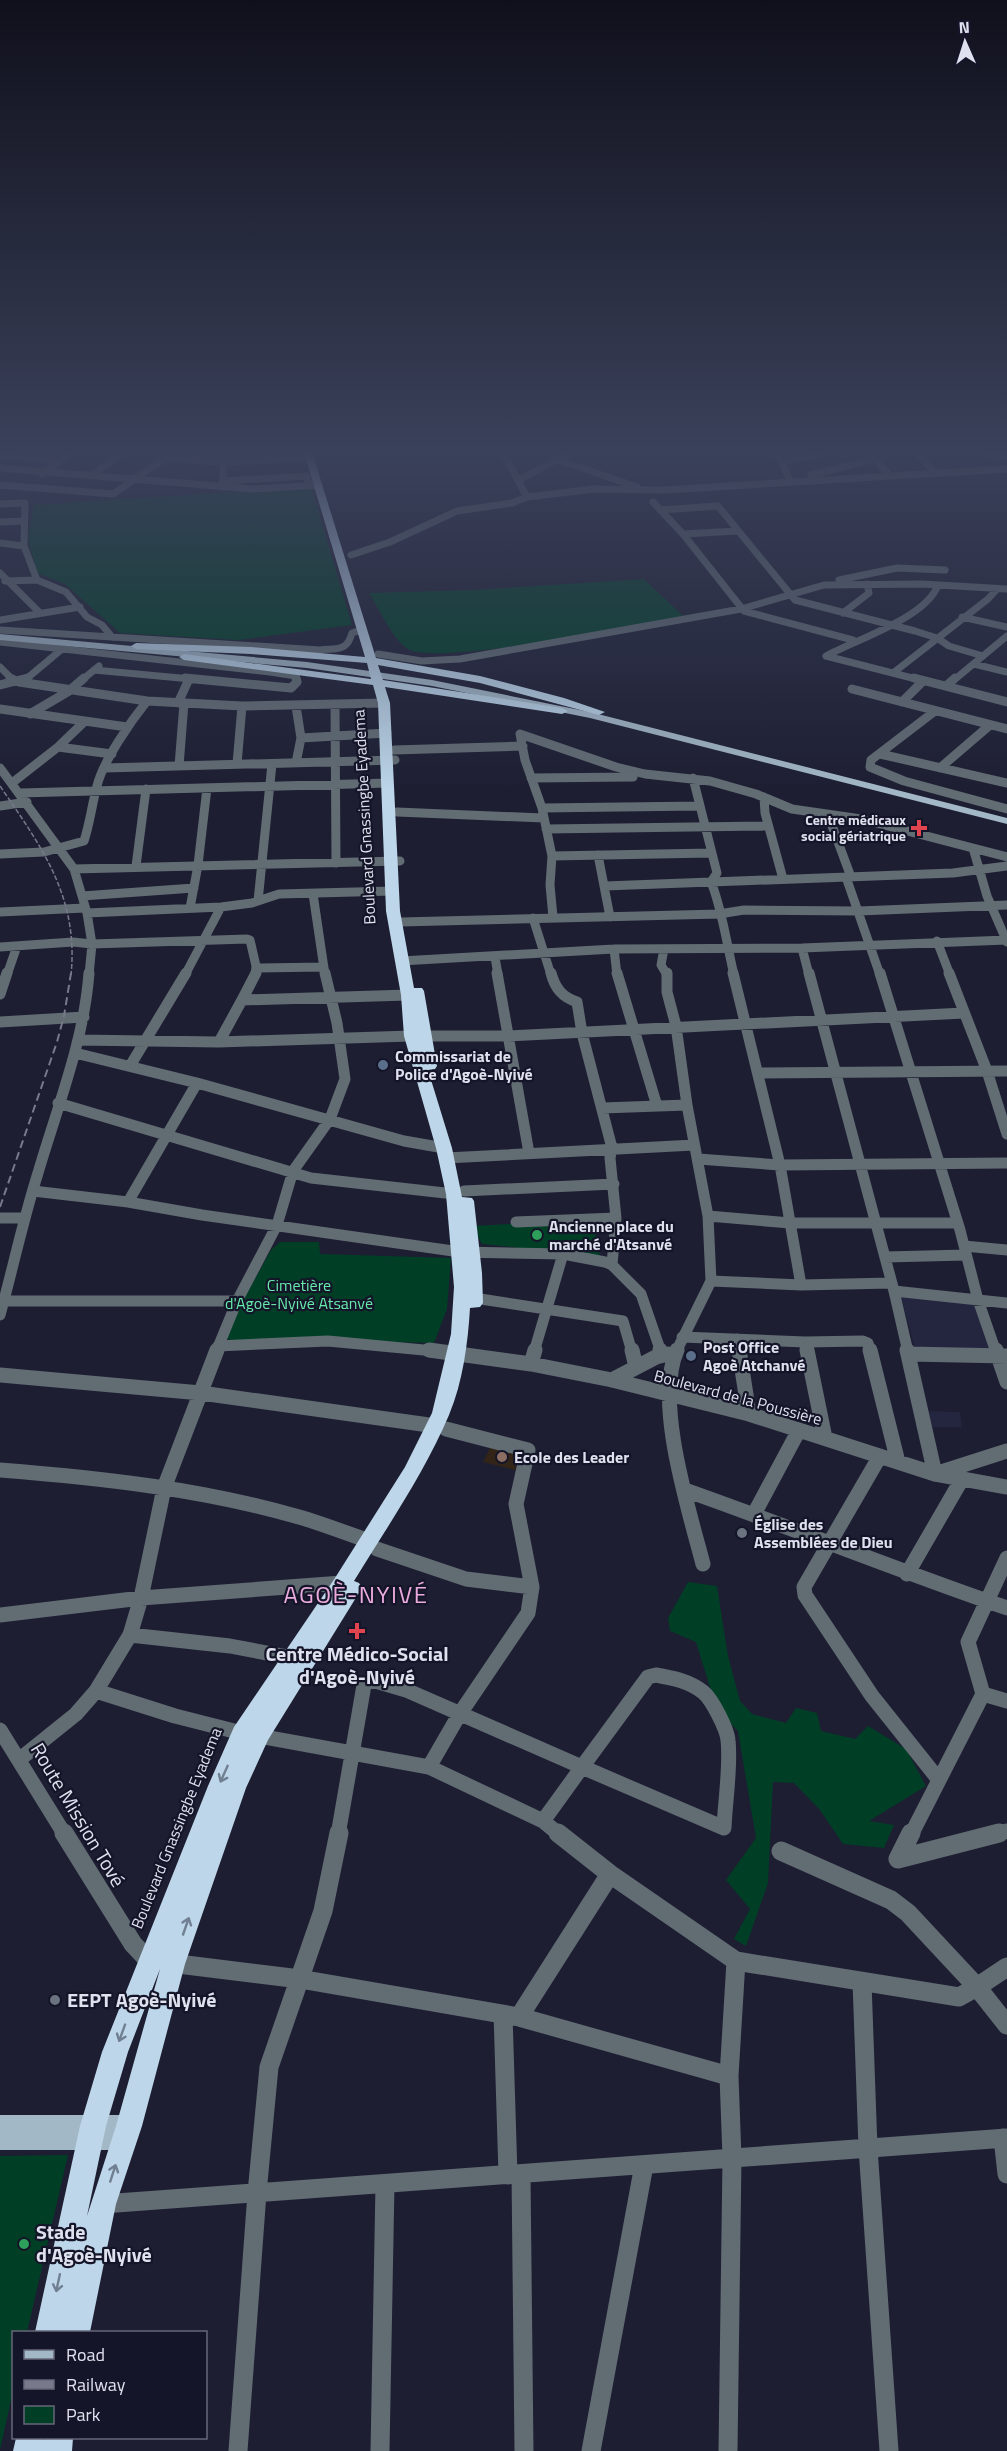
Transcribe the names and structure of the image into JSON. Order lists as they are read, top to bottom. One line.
{"streets":{"highway":["Boulevard Gnassingbe Eyadema"],"street":["Boulevard de la Poussière","Route Mission Tové"]},"crossings":[["Boulevard Gnassingbe Eyadema","Boulevard de la Poussière"],["Boulevard Gnassingbe Eyadema","Route Mission Tové"]],"districts":["AGOÈ-NYIVÉ"],"parks":["Cimetière d'Agoè-Nyivé Atsanvé"],"places":{"health":["Centre médicaux social gériatrique","Centre Médico-Social d'Agoè-Nyivé"],"other":["Commissariat de Police d'Agoè-Nyivé","Ancienne place du marché d'Atsanvé","Post Office Agoè Atchanvé","Ecole des Leader","Église des Assemblées de Dieu","EEPT Agoè-Nyivé","Stade d'Agoè-Nyivé"]},"legend":["Road","Railway","Park"],"north":"top"}
